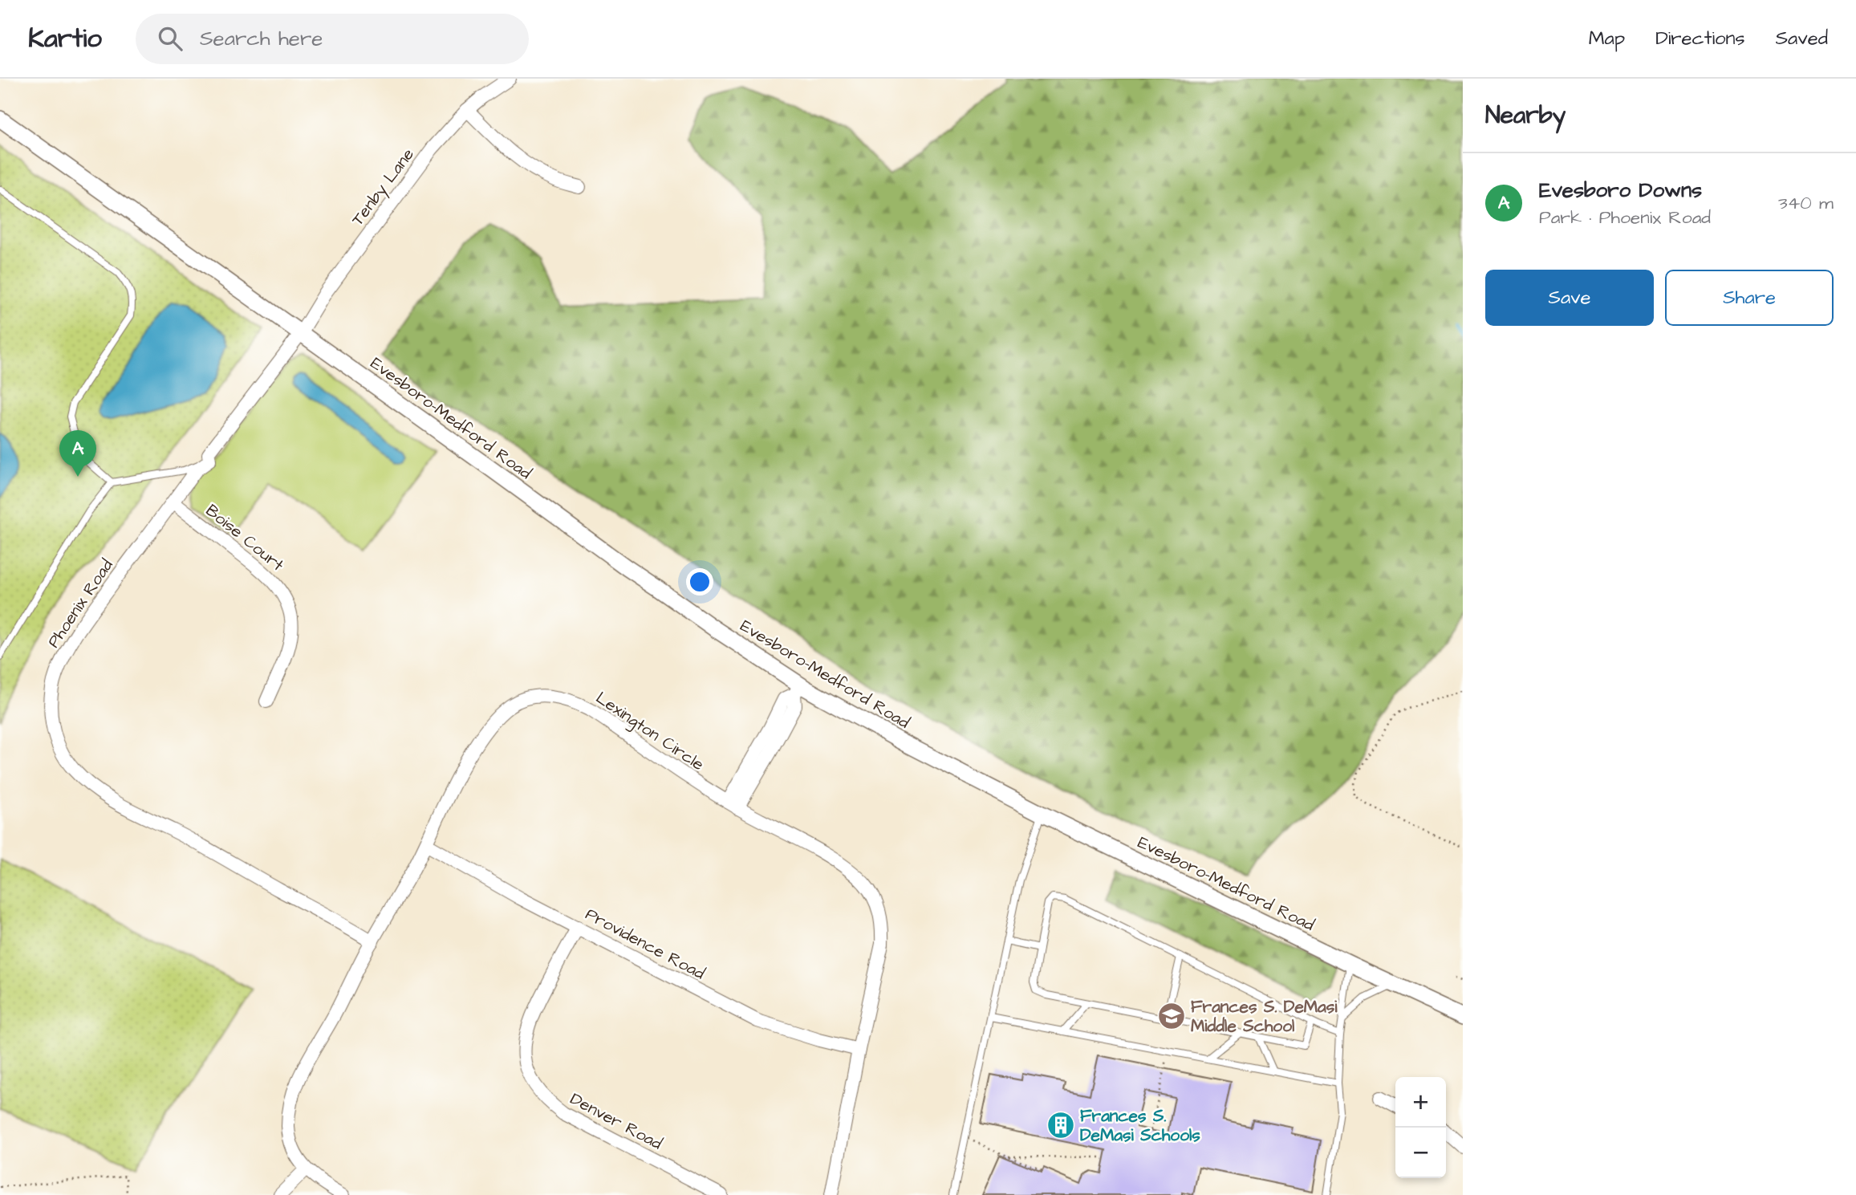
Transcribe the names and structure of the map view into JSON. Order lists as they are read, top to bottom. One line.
{"streets":{"street":["Tenby Lane","Evesboro-Medford Road","Boise Court","Phoenix Road","Lexington Circle","Providence Road","Denver Road"]},"crossings":[["Tenby Lane","Evesboro-Medford Road"],["Tenby Lane","Phoenix Road"],["Evesboro-Medford Road","Phoenix Road"],["Boise Court","Phoenix Road"],["Phoenix Road","Lexington Circle"],["Lexington Circle","Providence Road"],["Providence Road","Denver Road"]],"places":{"school or university":["Frances S. DeMasi Middle School"],"building":["Frances S. DeMasi Schools"]},"page":{"header":"Kartio","search":"Search here","nav":["Map","Directions","Saved"],"heading":"Nearby","list":[{"mark":"A","name":"Evesboro Downs","note":"Park · Phoenix Road","value":"340 m"}],"buttons":["Save","Share"],"pins":"A","map_buttons":["+","−"]}}
